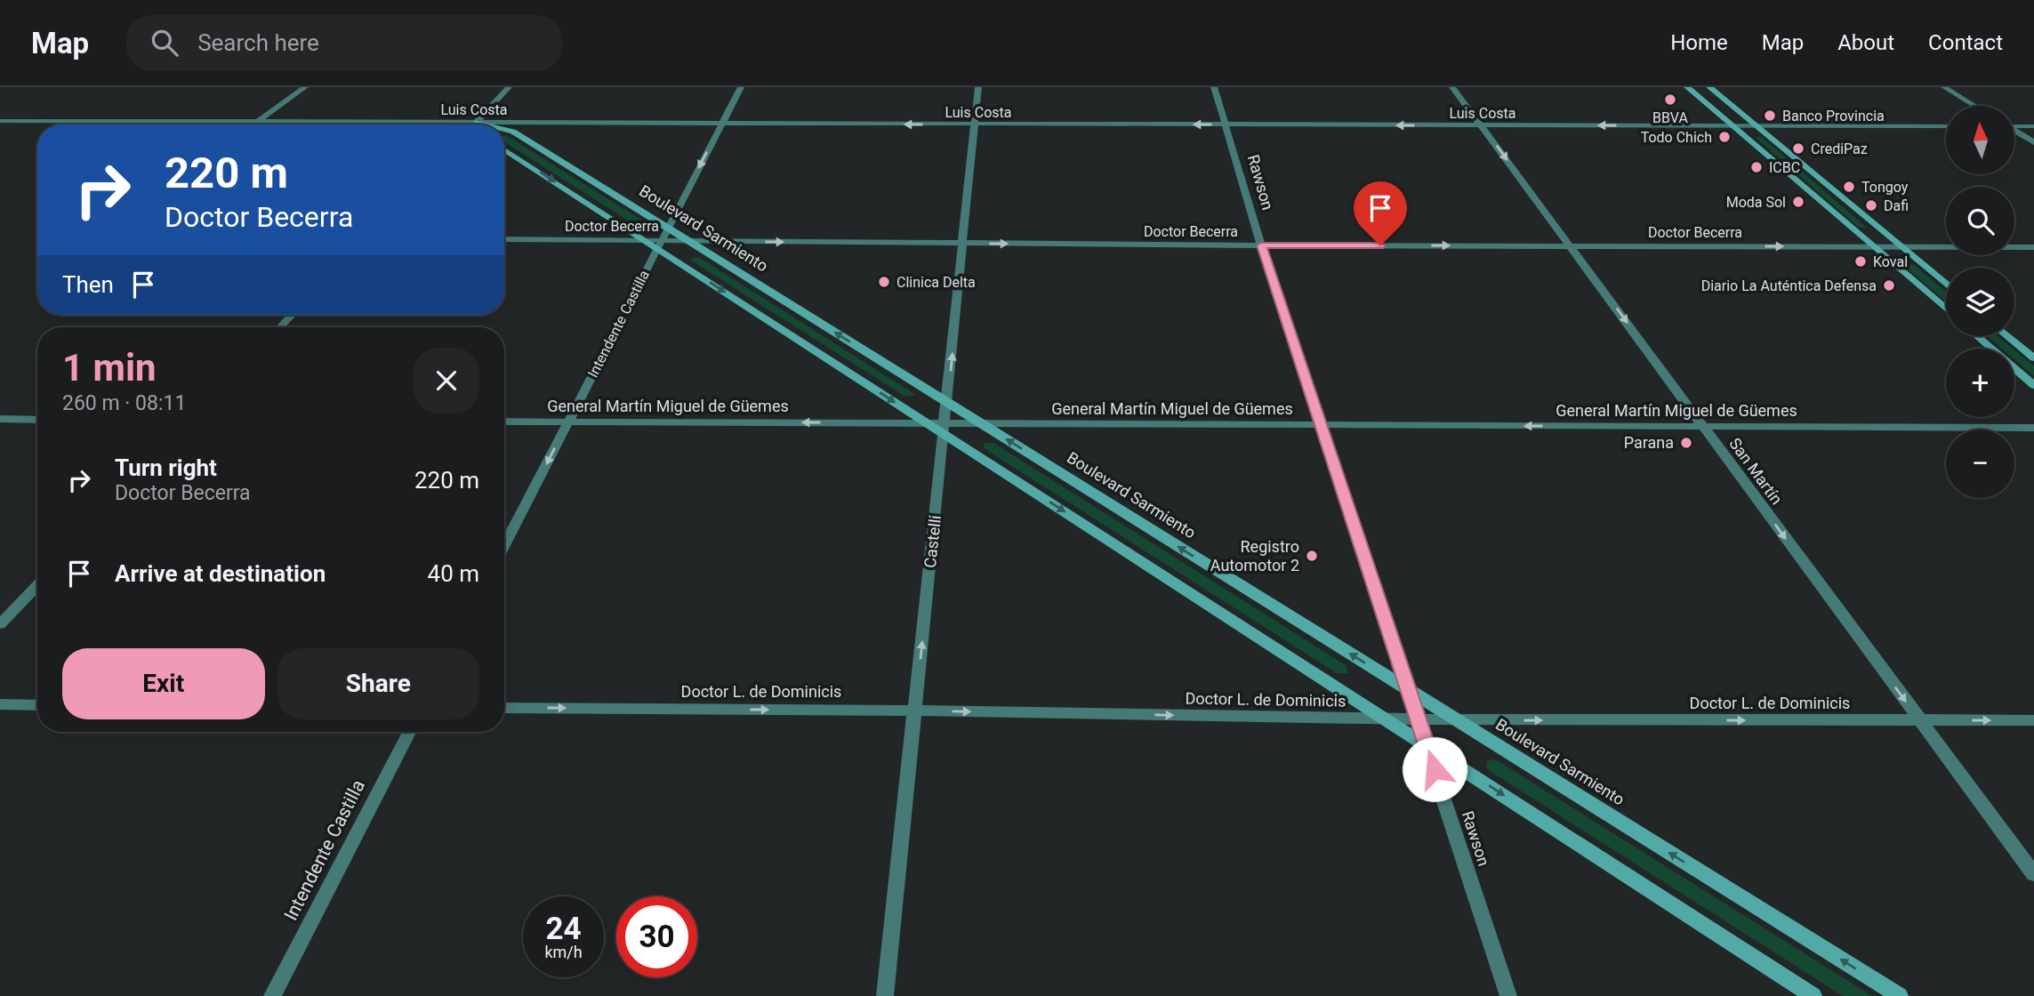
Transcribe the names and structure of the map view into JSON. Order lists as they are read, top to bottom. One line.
{"streets":{"main road":["Boulevard Sarmiento"],"street":["Luis Costa","Rawson","Doctor Becerra","Intendente Castilla","General Martín Miguel de Güemes","San Martín","Castelli","Doctor L. de Dominicis"]},"crossings":[["Luis Costa","Rawson"],["Luis Costa","Boulevard Sarmiento"],["Luis Costa","Intendente Castilla"],["Luis Costa","San Martín"],["Luis Costa","Castelli"],["Rawson","Doctor Becerra"],["Rawson","Boulevard Sarmiento"],["Rawson","General Martín Miguel de Güemes"],["Rawson","Doctor L. de Dominicis"],["Doctor Becerra","Boulevard Sarmiento"],["Doctor Becerra","Intendente Castilla"],["Doctor Becerra","San Martín"],["Doctor Becerra","Castelli"],["Boulevard Sarmiento","Intendente Castilla"],["Boulevard Sarmiento","General Martín Miguel de Güemes"],["Boulevard Sarmiento","Castelli"],["Boulevard Sarmiento","Doctor L. de Dominicis"],["Intendente Castilla","General Martín Miguel de Güemes"],["General Martín Miguel de Güemes","San Martín"],["General Martín Miguel de Güemes","Castelli"],["San Martín","Doctor L. de Dominicis"],["Castelli","Doctor L. de Dominicis"]],"one_way":["Luis Costa","Doctor Becerra","General Martín Miguel de Güemes","San Martín","Castelli","Doctor L. de Dominicis"],"places":["BBVA","Banco Provincia","Todo Chich","CrediPaz","ICBC","Tongoy","Moda Sol","Dafi","Koval","Clinica Delta","Diario La Auténtica Defensa","Parana","Registro Automotor 2"],"north":"top","page":{"header":"Map","search":"Search here","nav":["Home","Map","About","Contact"],"map_buttons":["+","−"],"turn":["220 m","Doctor Becerra"],"then":"Then","heading":["1 min","260 m · 08:11"],"list":[{"name":"Turn right","note":"Doctor Becerra","value":"220 m"},{"name":"Arrive at destination","value":"40 m"}],"buttons":["Exit","Share"],"speed":"24 km/h","limit":"30"}}
